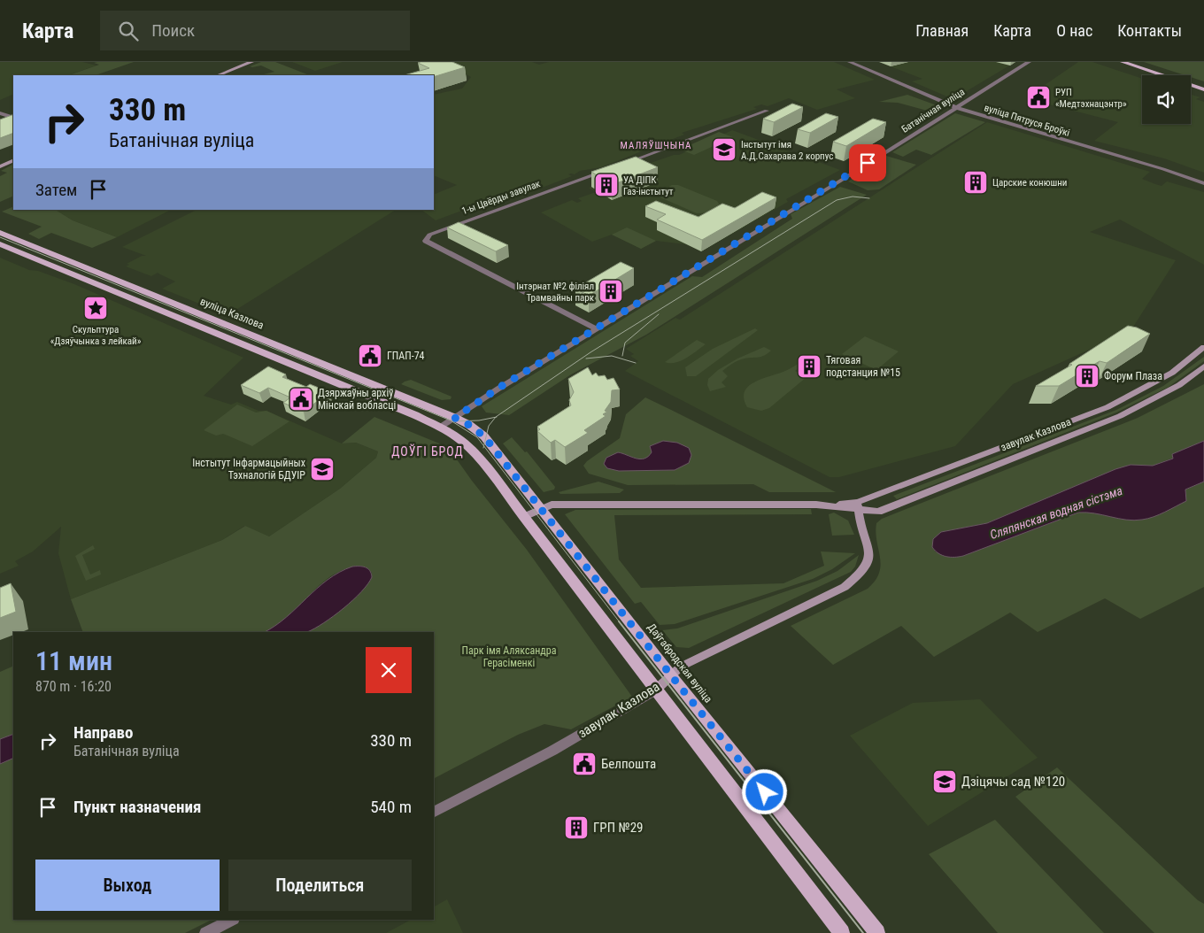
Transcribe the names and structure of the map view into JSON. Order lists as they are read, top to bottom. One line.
{"streets":{"main road":["вуліца Казлова","завулак Казлова","Даўгабродская вуліца"],"street":["Батанічная вуліца","вуліца Пятруся Броўкі","1-ы Цвёрды завулак"]},"crossings":[["Батанічная вуліца","вуліца Пятруся Броўкі"],["Батанічная вуліца","1-ы Цвёрды завулак"],["Батанічная вуліца","вуліца Казлова"],["Батанічная вуліца","Даўгабродская вуліца"],["вуліца Казлова","Даўгабродская вуліца"],["завулак Казлова","Даўгабродская вуліца"]],"districts":["МАЛЯЎШЧЫНА","ДОЎГІ БРОД"],"water":["Сляпянская водная сістэма"],"parks":["Парк імя Аляксандра Герасіменкі"],"places":{"public building":["РУП «Медтэхнацэнтр»","ГПАП-74","Дзяржаўны архіў Мінскай вобласці","Белпошта"],"school or university":["Інстытут імя А.Д.Сахарава 2 корпус","Інстытут Інфармацыйных Тэхналогій БДУІР","Дзіцячы сад №120"],"building":["Царские конюшни","УА ДІПК Газ-інстытут","Інтэрнат №2 філіял Трамвайны парк","Тяговая подстанция №15","Форум Плаза","ГРП №29"],"place":["Скульптура «Дзяўчынка з лейкай»"]},"page":{"header":"Карта","search":"Поиск","nav":["Главная","Карта","О нас","Контакты"],"turn":["330 m","Батанічная вуліца"],"then":"Затем","heading":["11 мин","870 m · 16:20"],"list":[{"name":"Направо","note":"Батанічная вуліца","value":"330 m"},{"name":"Пункт назначения","value":"540 m"}],"buttons":["Выход","Поделиться"]}}
